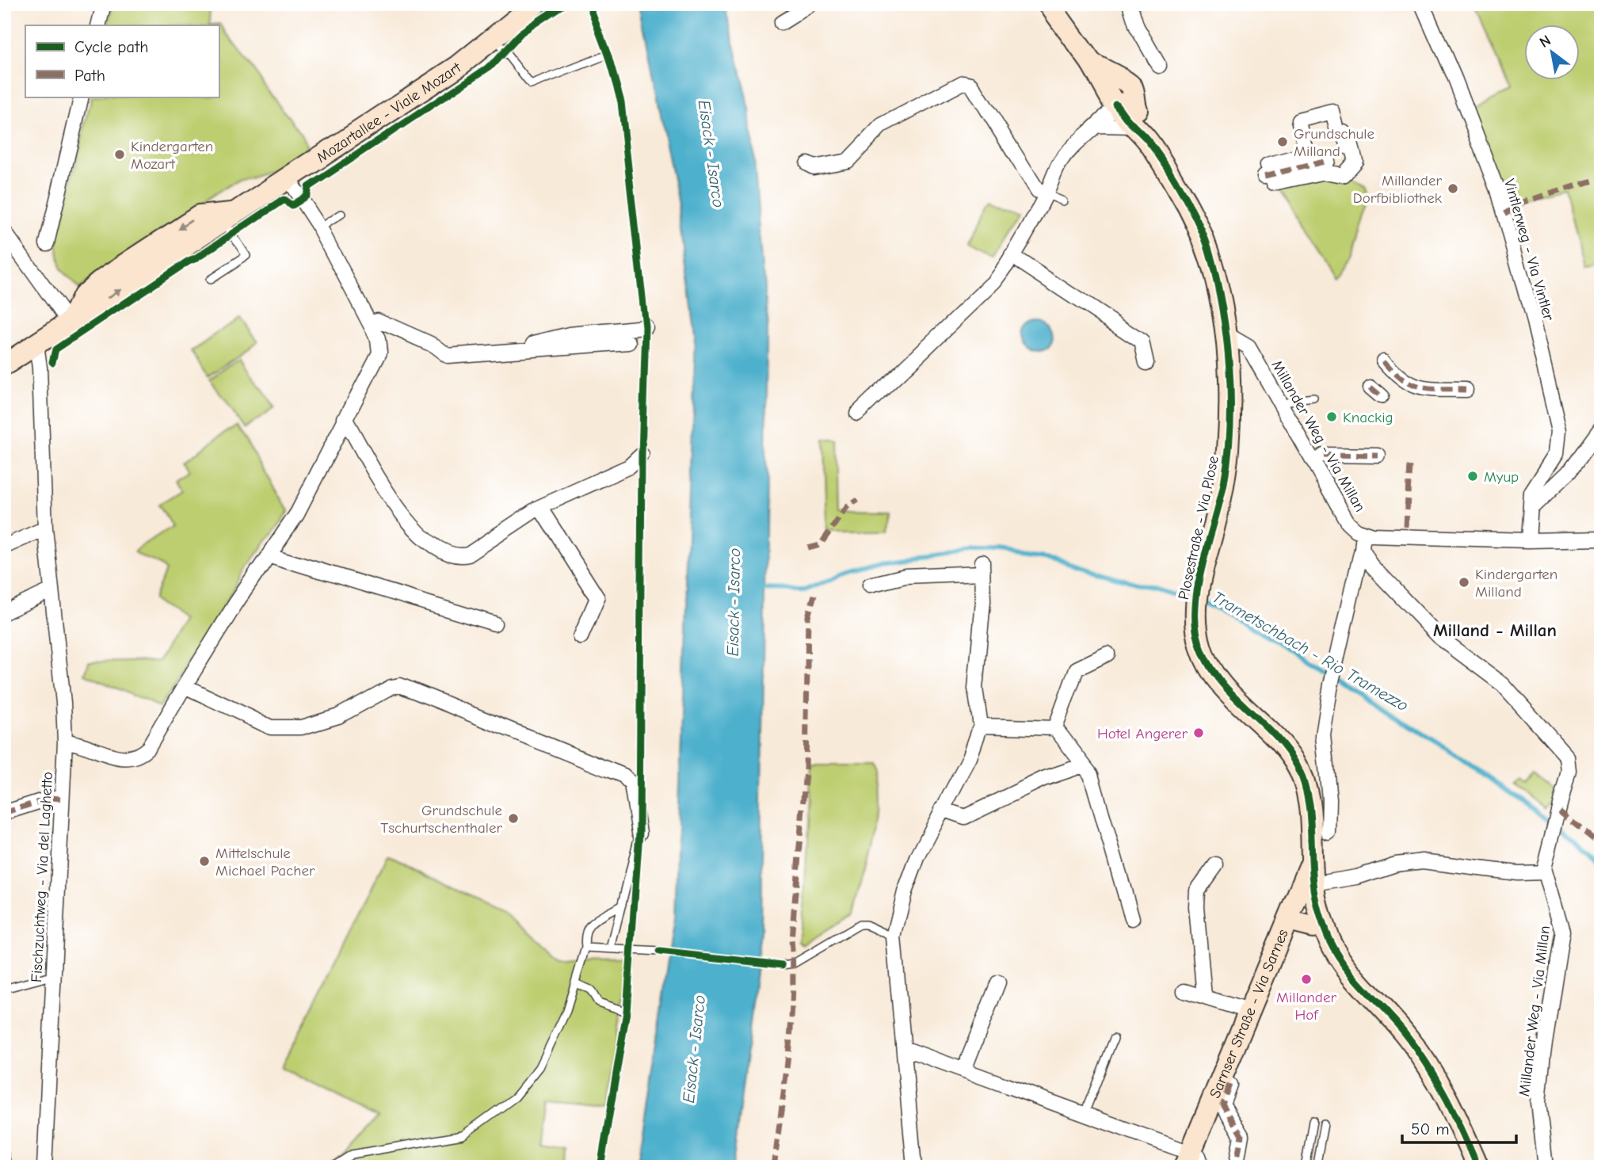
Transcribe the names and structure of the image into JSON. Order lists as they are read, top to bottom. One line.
{"streets":{"street":["Mozartallee - Viale Mozart","Vintlerweg - Via Vintler","Millander Weg - Via Millan","Plosestraße - Via Plose","Fischzuchtweg - Via del Laghetto","Sarnser Straße - Via Sarnes"]},"crossings":[["Millander Weg - Via Millan","Plosestraße - Via Plose"],["Plosestraße - Via Plose","Sarnser Straße - Via Sarnes"]],"districts":["Milland - Millan"],"water":["Eisack - Isarco","Trametschbach - Rio Tramezzo"],"places":["Grundschule Milland","Kindergarten Mozart","Millander Dorfbibliothek","Knackig","Myup","Kindergarten Milland","Hotel Angerer","Grundschule Tschurtschenthaler","Mittelschule Michael Pacher","Millander Hof"],"legend":["Cycle path","Path"],"scale_bar":"50 m","north":"top left"}
